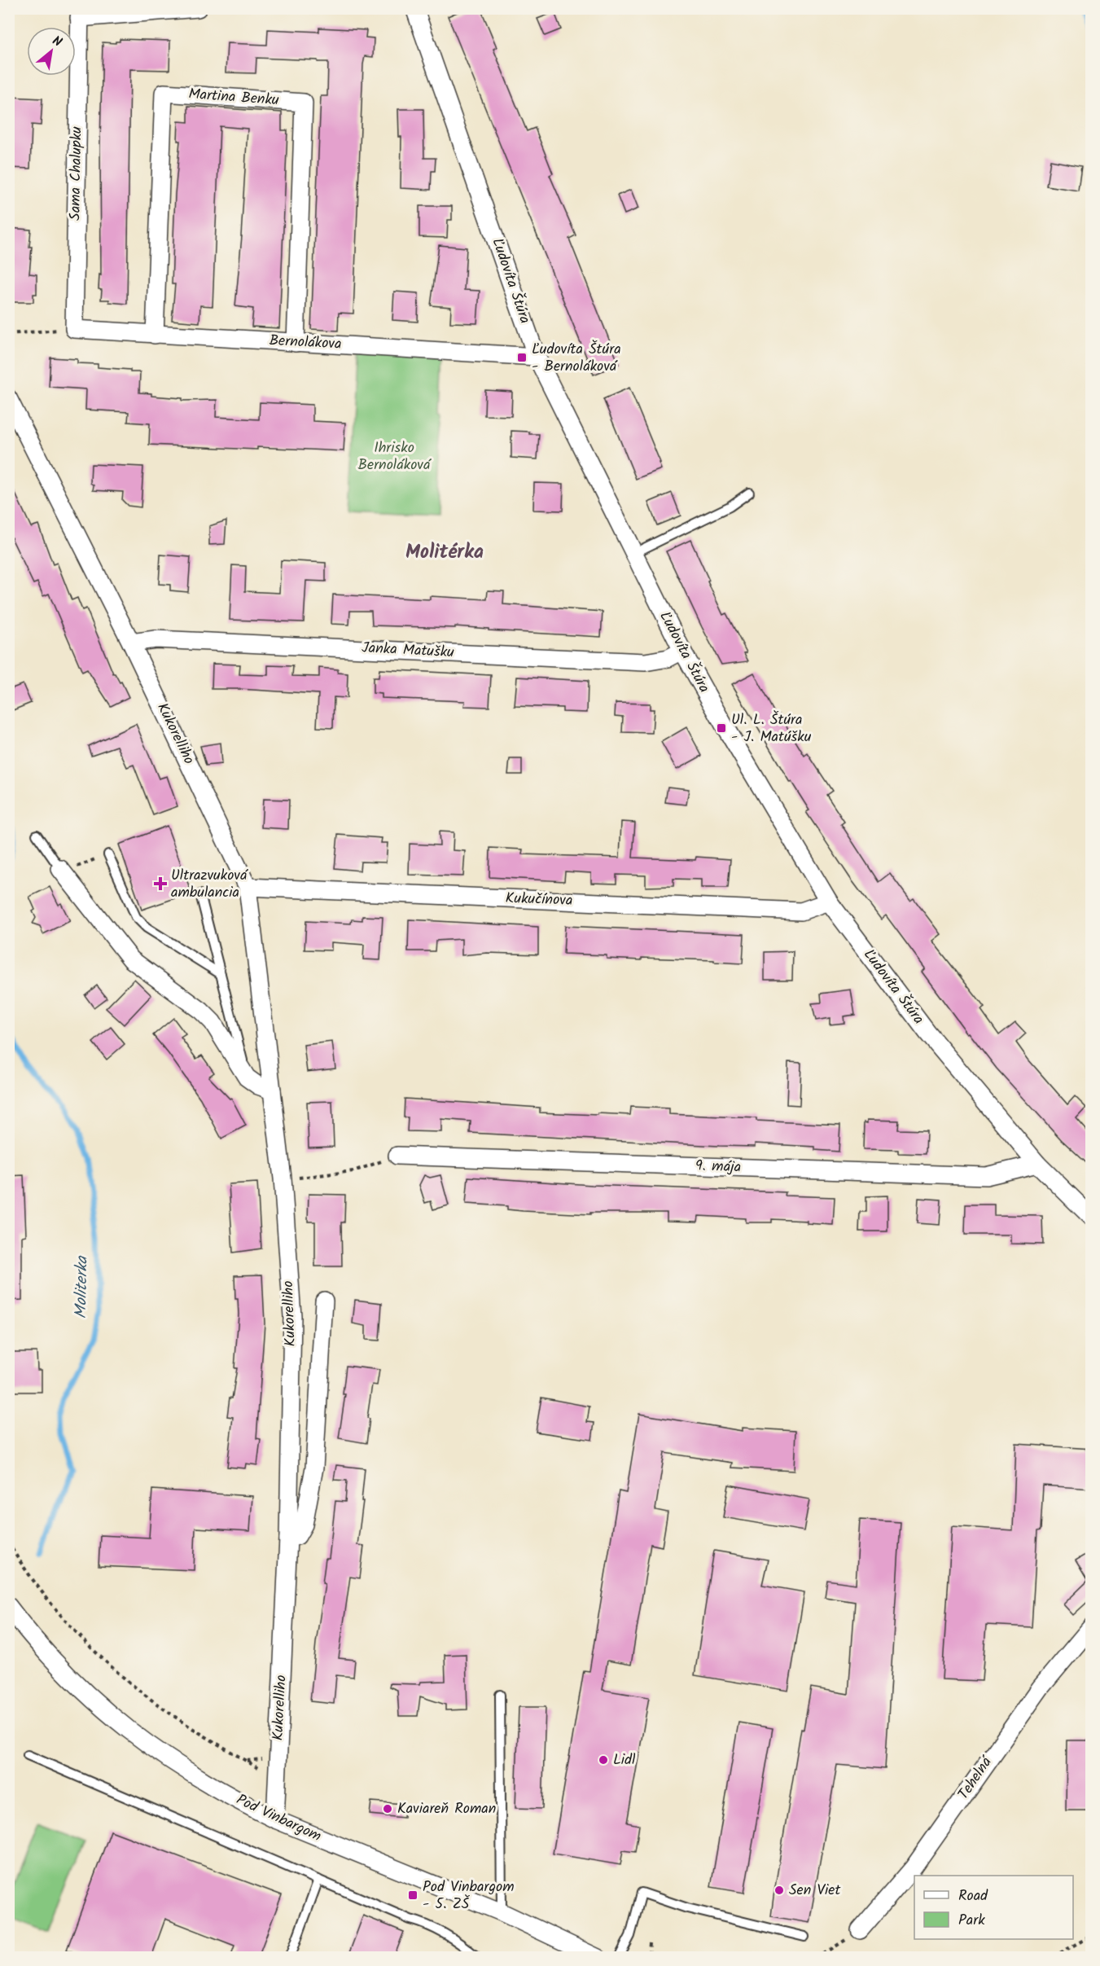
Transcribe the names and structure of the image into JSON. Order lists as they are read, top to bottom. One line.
{"streets":{"street":["Martina Benku","Sama Chalupku","Ľudovíta Štúra","Bernolákova","Janka Matušku","Kukorelliho","Kukučínova","9. mája","Tehelná","Pod Vinbargom"]},"crossings":[["Martina Benku","Bernolákova"],["Sama Chalupku","Bernolákova"],["Ľudovíta Štúra","Bernolákova"],["Ľudovíta Štúra","Janka Matušku"],["Ľudovíta Štúra","Kukučínova"],["Ľudovíta Štúra","9. mája"],["Janka Matušku","Kukorelliho"],["Kukorelliho","Kukučínova"],["Kukorelliho","Pod Vinbargom"]],"districts":["Molitérka"],"water":["Moliterka"],"parks":["Ihrisko Bernoláková"],"places":{"transit":["Ľudovíta Štúra - Bernoláková","Ul. L. Štúra - J. Matúšku","Pod Vinbargom - 5. ZŠ"],"health":["Ultrazvuková ambulancia"],"other":["Lidl","Kaviareň Roman","Sen Viet"]},"legend":["Road","Park"],"north":"top right"}
